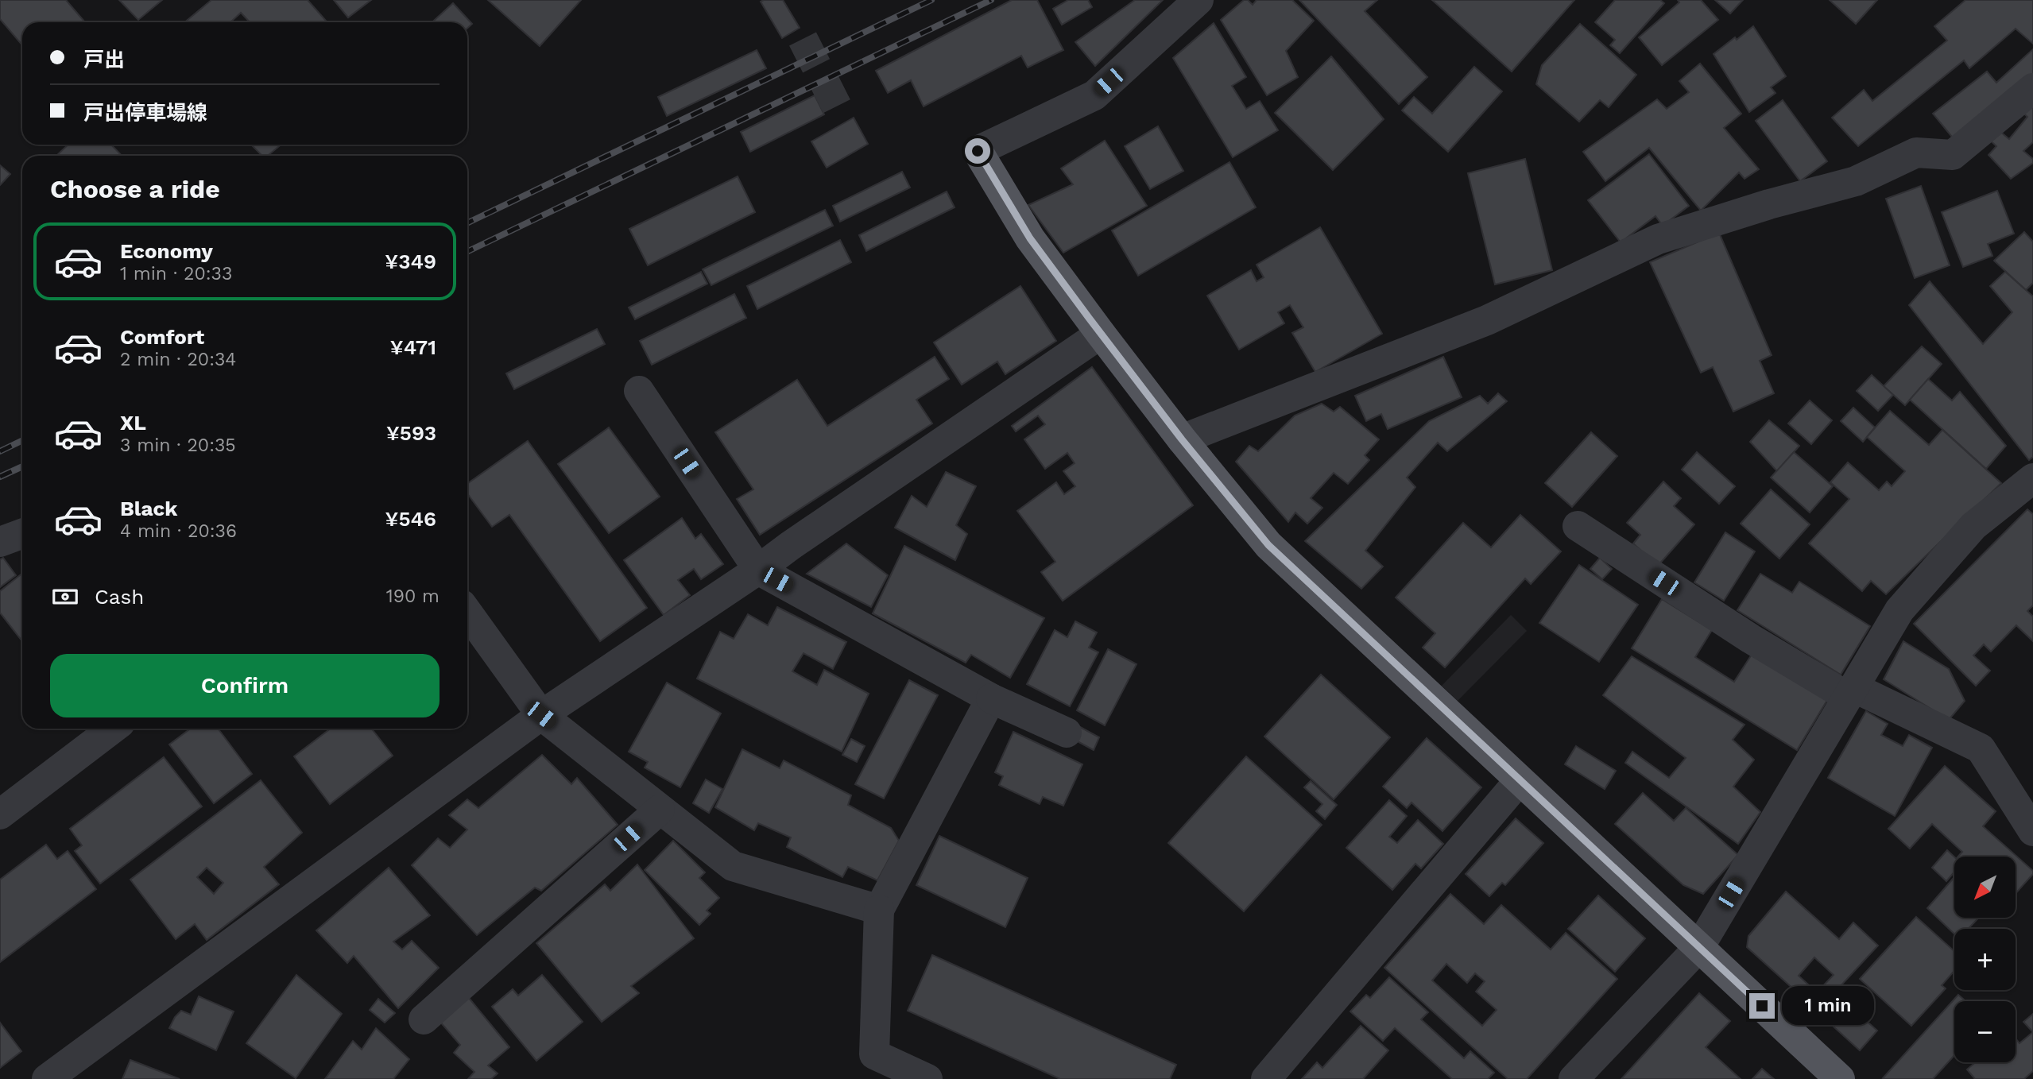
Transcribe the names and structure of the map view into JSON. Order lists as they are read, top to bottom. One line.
{"north":"bottom left","page":{"banner":["戸出","戸出停車場線"],"heading":"Choose a ride","list":[{"name":"Economy","note":"1 min · 20:33","value":"¥349"},{"name":"Comfort","note":"2 min · 20:34","value":"¥471"},{"name":"XL","note":"3 min · 20:35","value":"¥593"},{"name":"Black","note":"4 min · 20:36","value":"¥546"}],"pay":["Cash","190 m"],"buttons":"Confirm","map_buttons":["+","−"],"bubble":"1 min"}}
